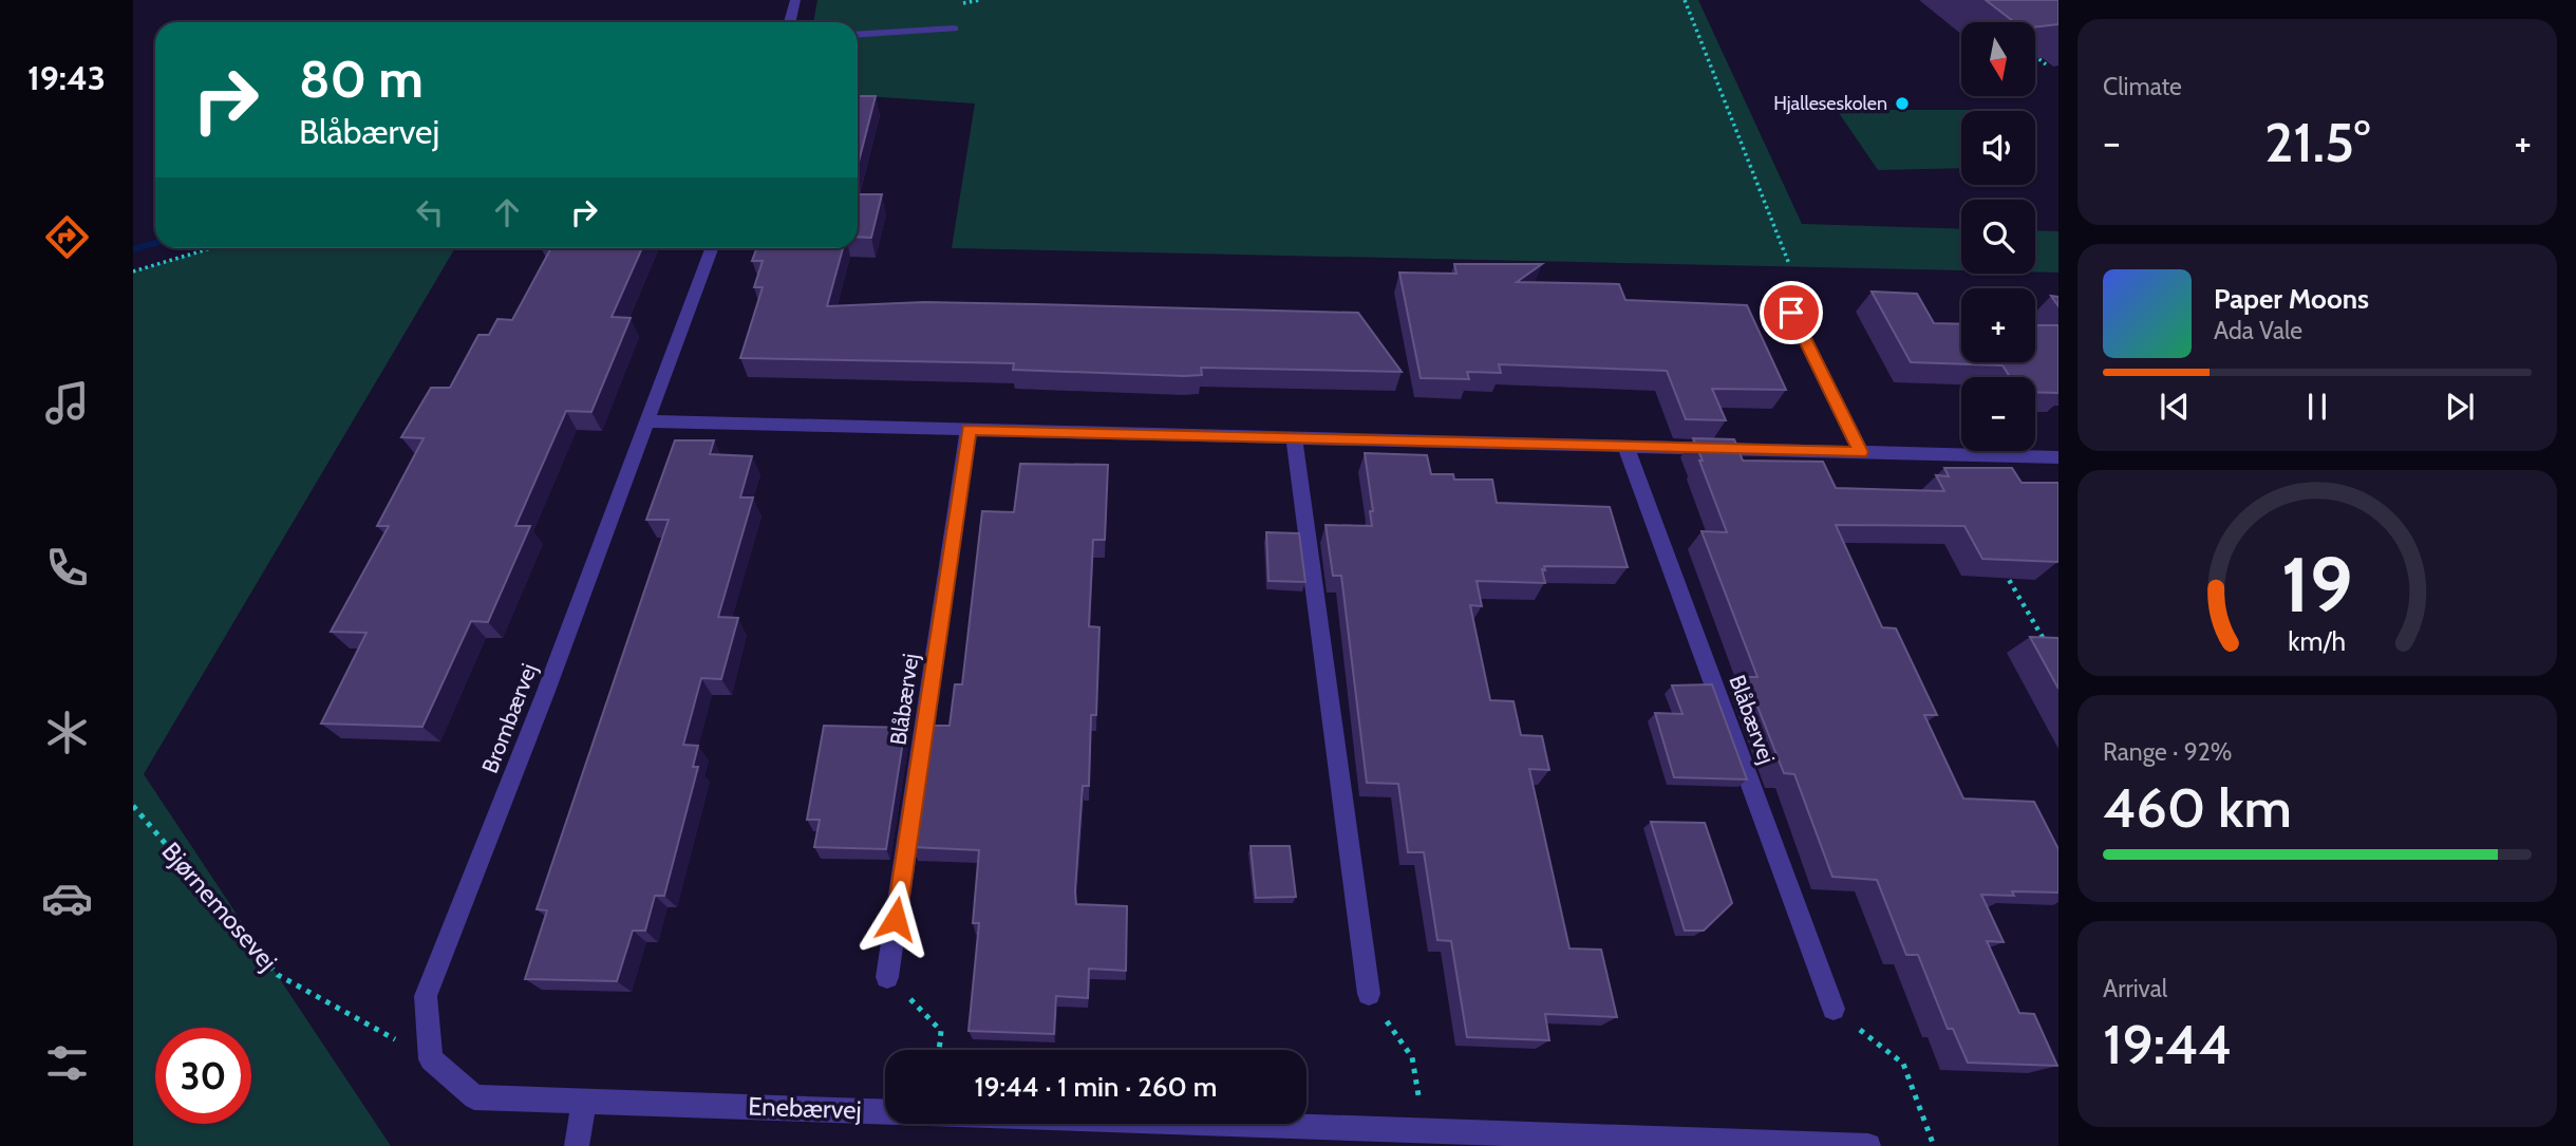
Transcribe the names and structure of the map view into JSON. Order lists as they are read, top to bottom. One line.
{"streets":{"street":["Blåbærvej","Brombærvej","Enebærvej"],"path":["Bjørnemosevej"]},"crossings":[["Brombærvej","Bjørnemosevej"]],"places":["Hjalleseskolen"],"north":"bottom","page":{"tabs":"19:43","tile":["Climate",["Range · 92%","460 km"],["Arrival","19:44"]],"map_buttons":["+","−"],"turn":["80 m","Blåbærvej"],"heat":["−","21.5°","+"],"song":["Paper Moons","Ada Vale"],"limit":"30","trip":"19:44 · 1 min · 260 m","gauge":["19","km/h"]}}
